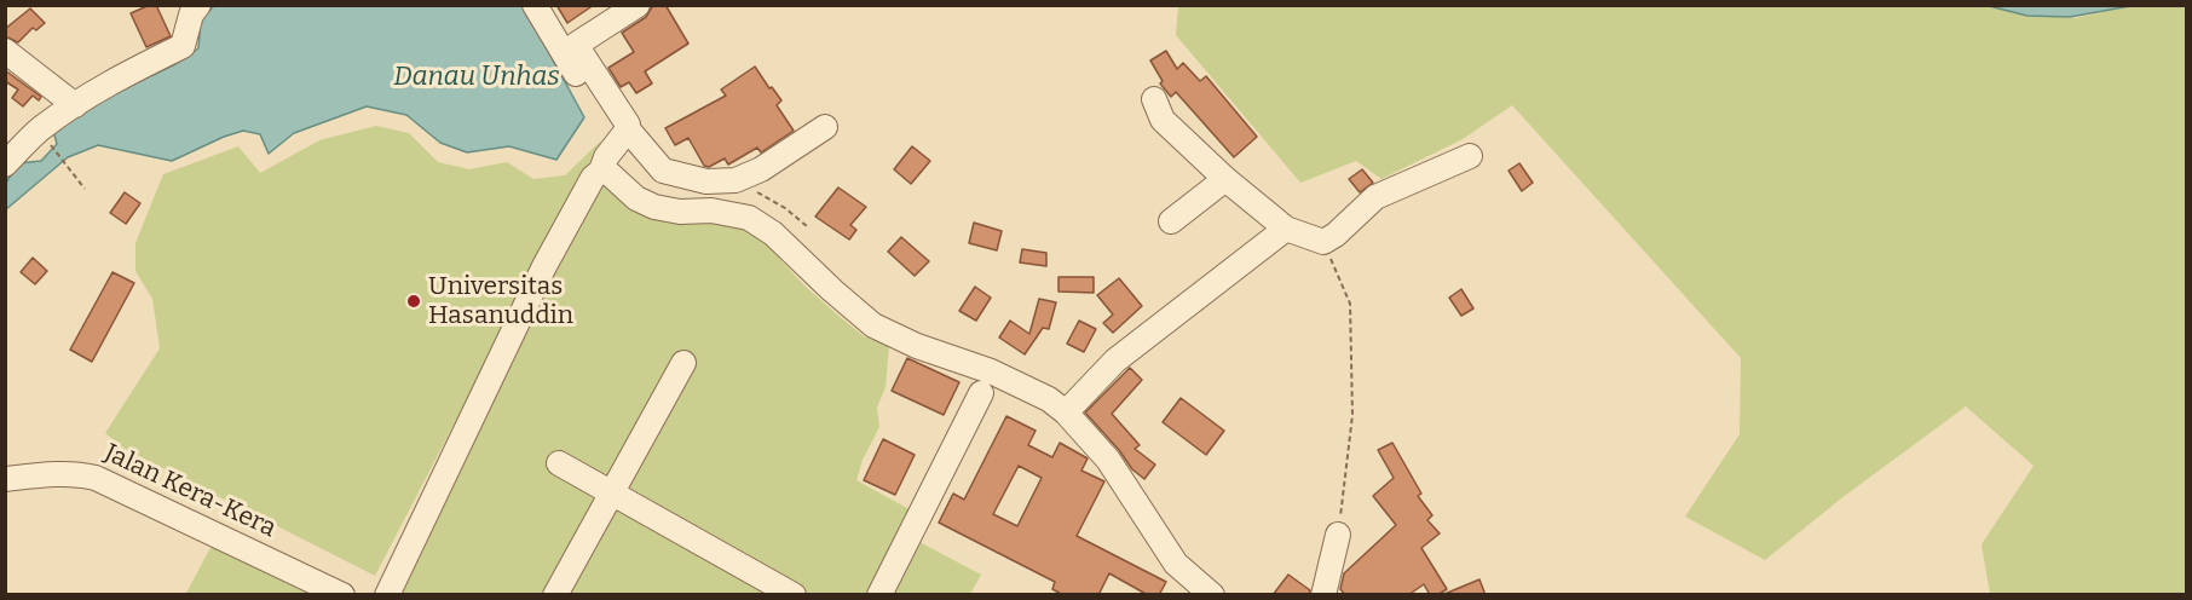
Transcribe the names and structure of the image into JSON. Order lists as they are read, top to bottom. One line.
{"streets":{"street":["Jalan Kera-Kera"]},"water":["Danau Unhas"],"places":["Universitas Hasanuddin"]}
